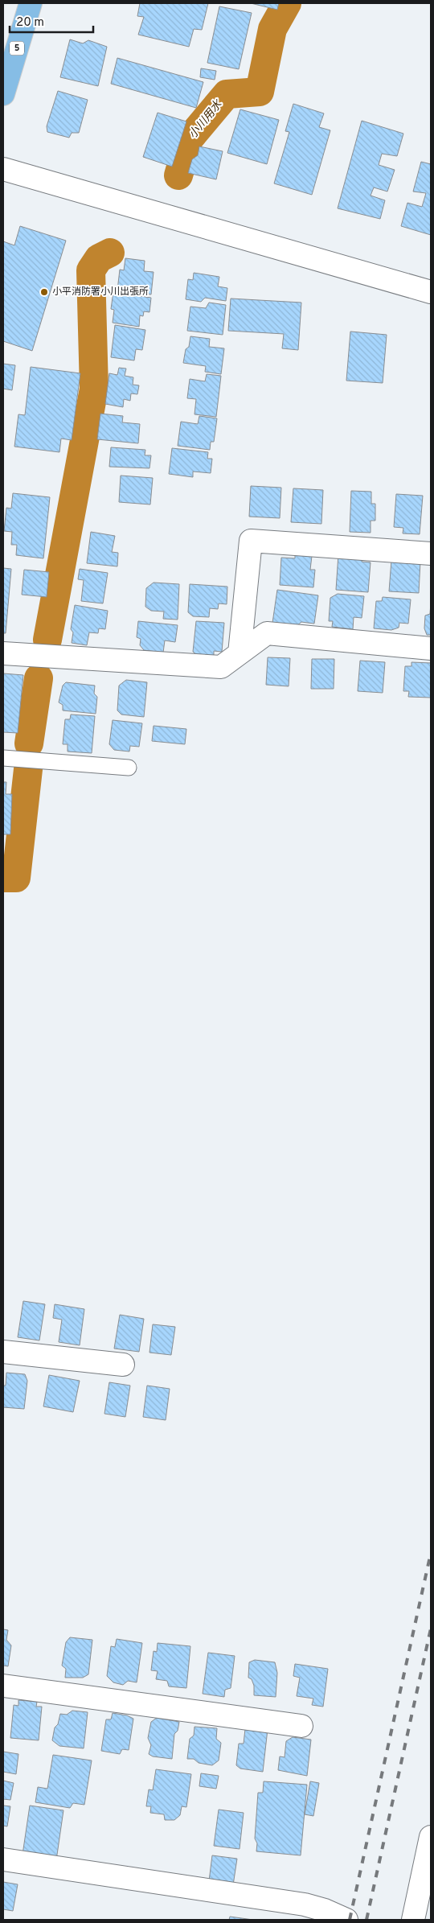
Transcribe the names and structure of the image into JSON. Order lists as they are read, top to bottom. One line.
{"streets":{"main road":["5"]},"water":["小川用水"],"places":["小平消防署小川出張所"],"scale_bar":"20 m"}
